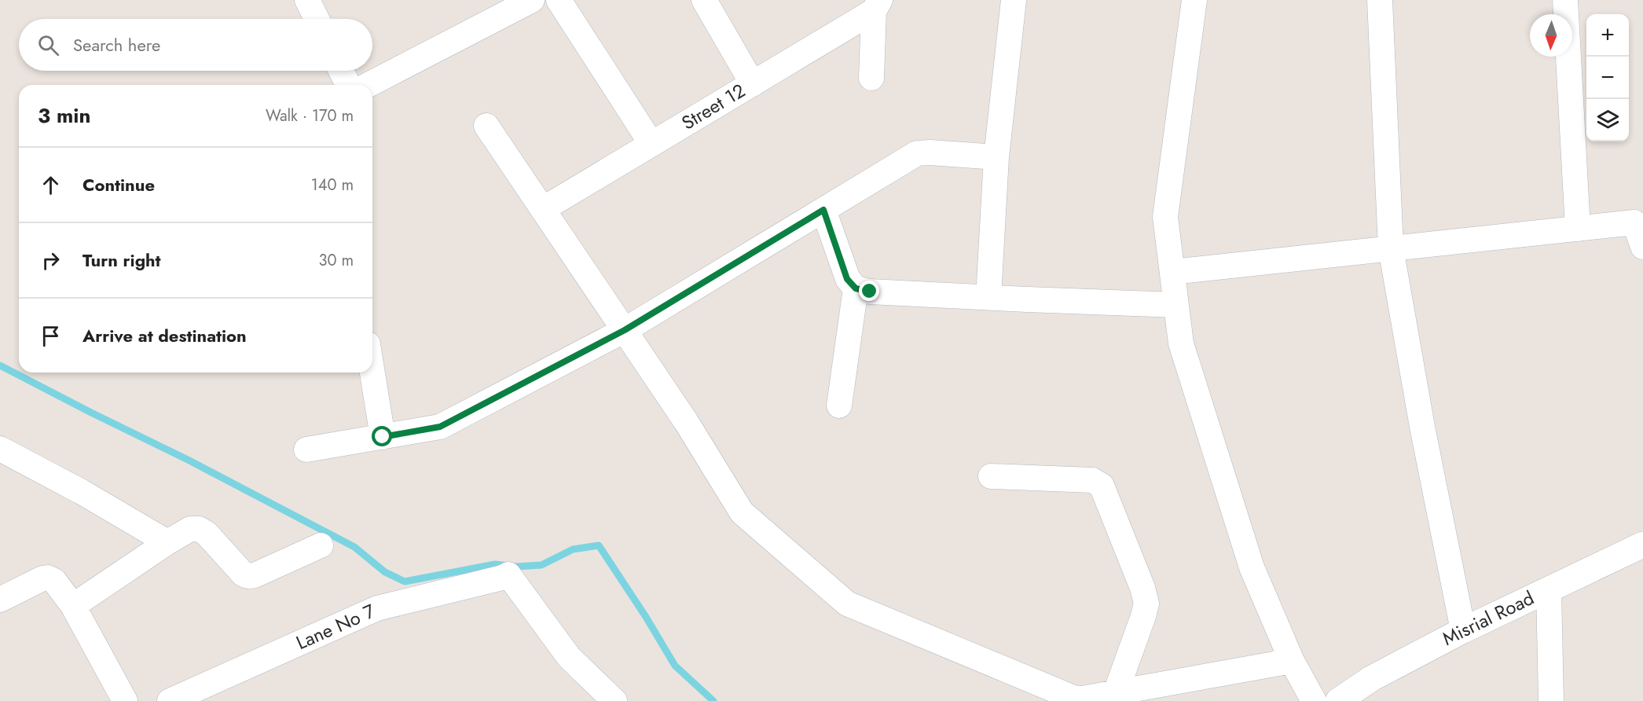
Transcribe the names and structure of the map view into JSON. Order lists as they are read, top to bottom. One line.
{"streets":{"main road":["Misrial Road"],"street":["Street 12","Lane No 7"]},"north":"bottom","page":{"map_buttons":["+","−"],"search":"Search here","heading":["3 min","Walk · 170 m"],"list":[["Continue","140 m"],["Turn right","30 m"],"Arrive at destination"]}}
